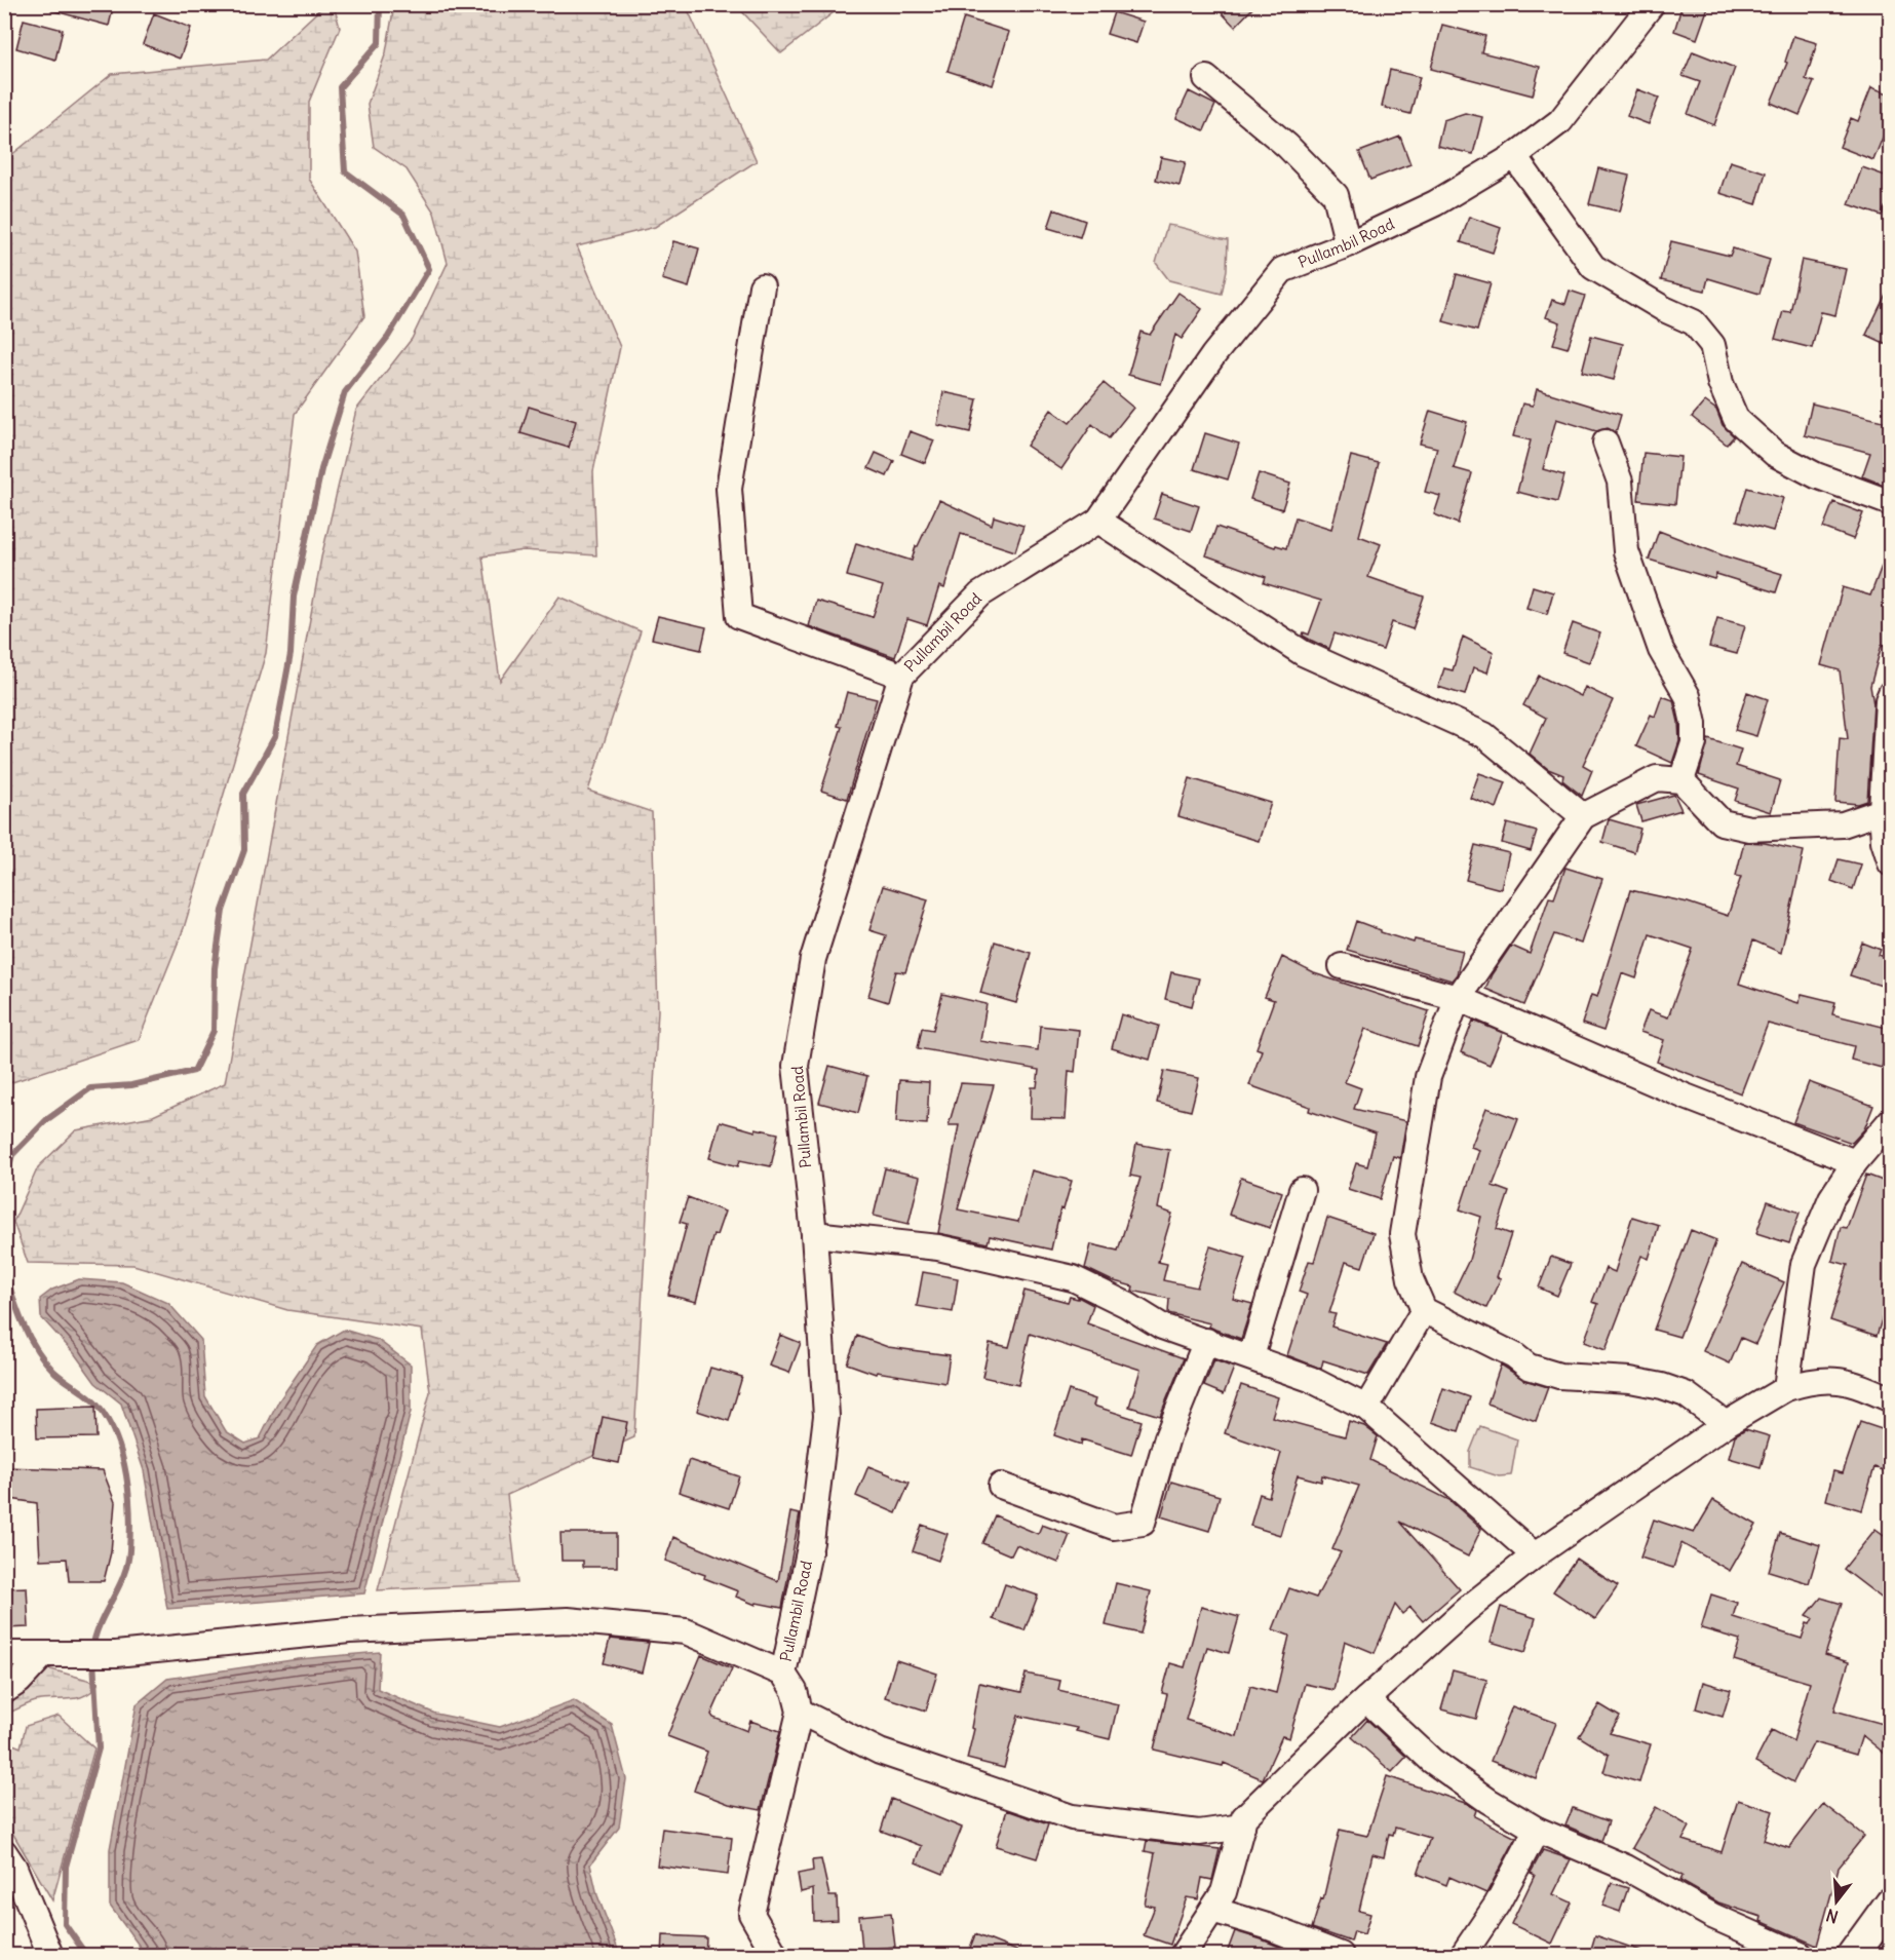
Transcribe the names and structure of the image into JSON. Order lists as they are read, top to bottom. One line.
{"streets":{"street":["Pullambil Road"]},"north":"bottom"}
